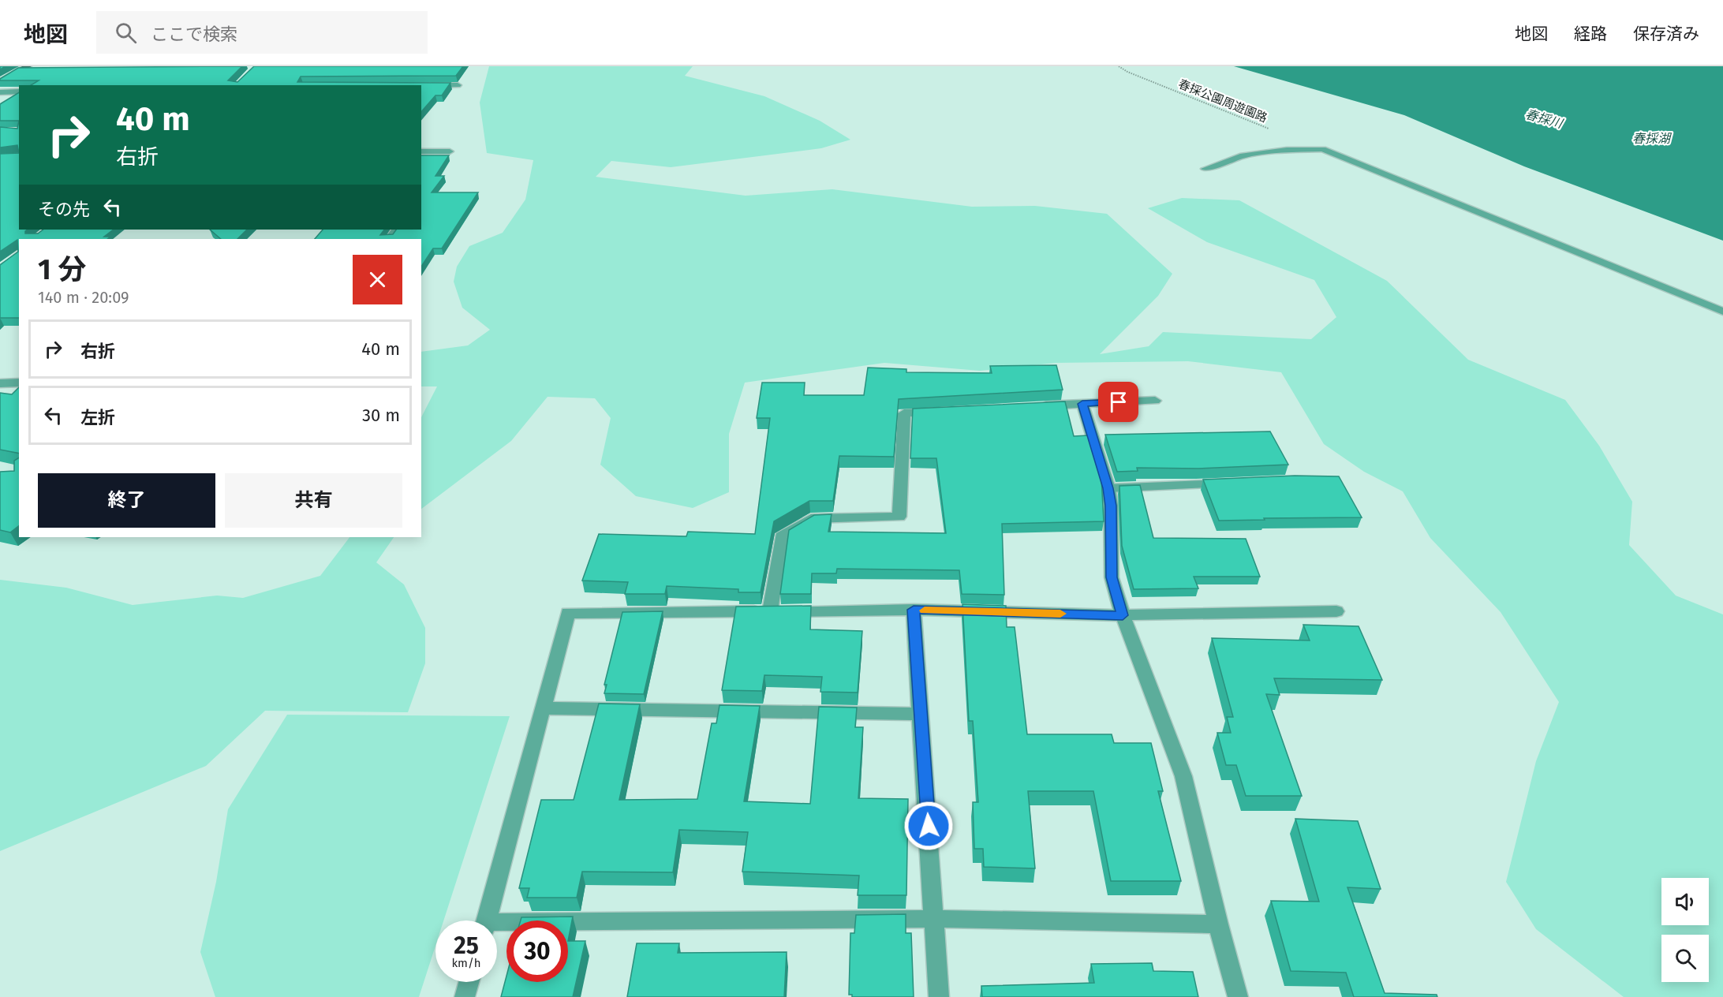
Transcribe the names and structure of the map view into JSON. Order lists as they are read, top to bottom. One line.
{"streets":{"path":["春採公園周遊園路"]},"water":["春採川","春採湖"],"page":{"header":"地図","search":"ここで検索","nav":["地図","経路","保存済み"],"turn":["40 m","右折"],"then":"その先","heading":["1 分","140 m · 20:09"],"list":[{"name":"右折","value":"40 m"},{"name":"左折","value":"30 m"}],"buttons":["終了","共有"],"speed":"25 km/h","limit":"30"}}
